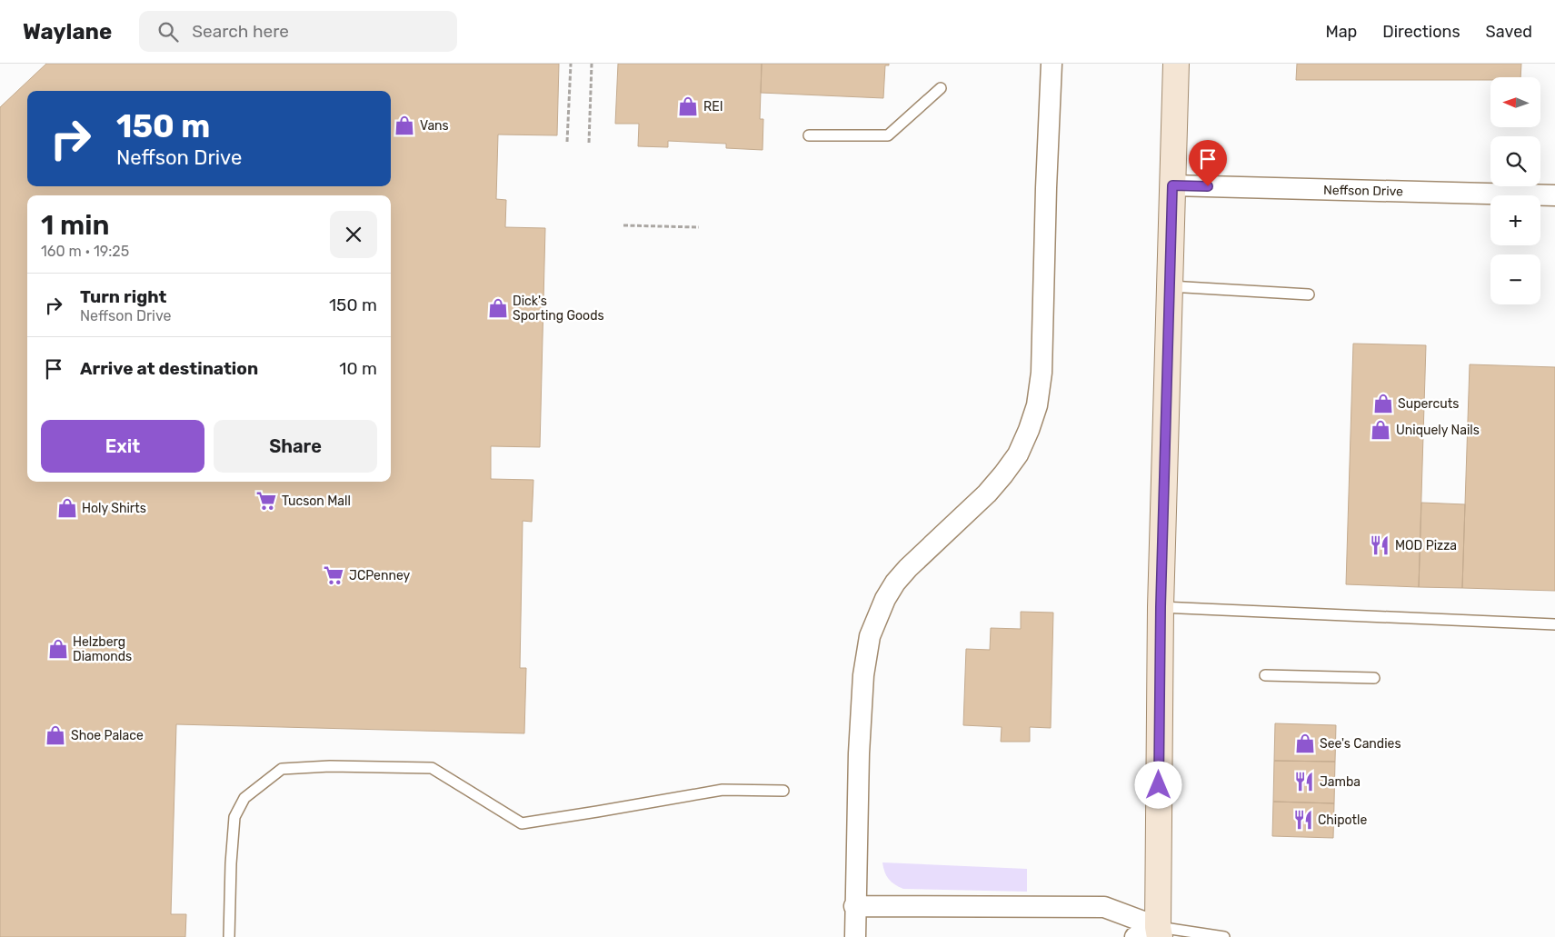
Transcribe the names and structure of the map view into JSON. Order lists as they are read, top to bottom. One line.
{"streets":{"street":["Neffson Drive"]},"places":{"shop":["REI","Vans","Dick's Sporting Goods","Supercuts","Uniquely Nails","Holy Shirts","Helzberg Diamonds","Shoe Palace","See's Candies"],"supermarket":["Tucson Mall","JCPenney"],"restaurant":["MOD Pizza","Jamba","Chipotle"]},"north":"left","page":{"header":"Waylane","search":"Search here","nav":["Map","Directions","Saved"],"map_buttons":["+","−"],"turn":["150 m","Neffson Drive"],"heading":["1 min","160 m · 19:25"],"list":[{"name":"Turn right","note":"Neffson Drive","value":"150 m"},{"name":"Arrive at destination","value":"10 m"}],"buttons":["Exit","Share"]}}
